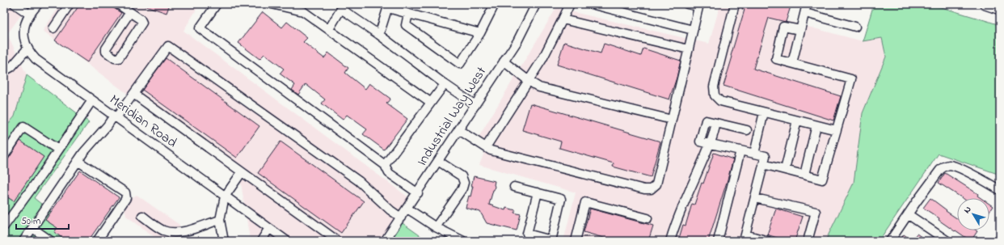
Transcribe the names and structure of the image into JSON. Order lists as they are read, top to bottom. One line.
{"streets":{"street":["Industrial Way West","Meridian Road"]},"scale_bar":"50 m","north":"top left"}
